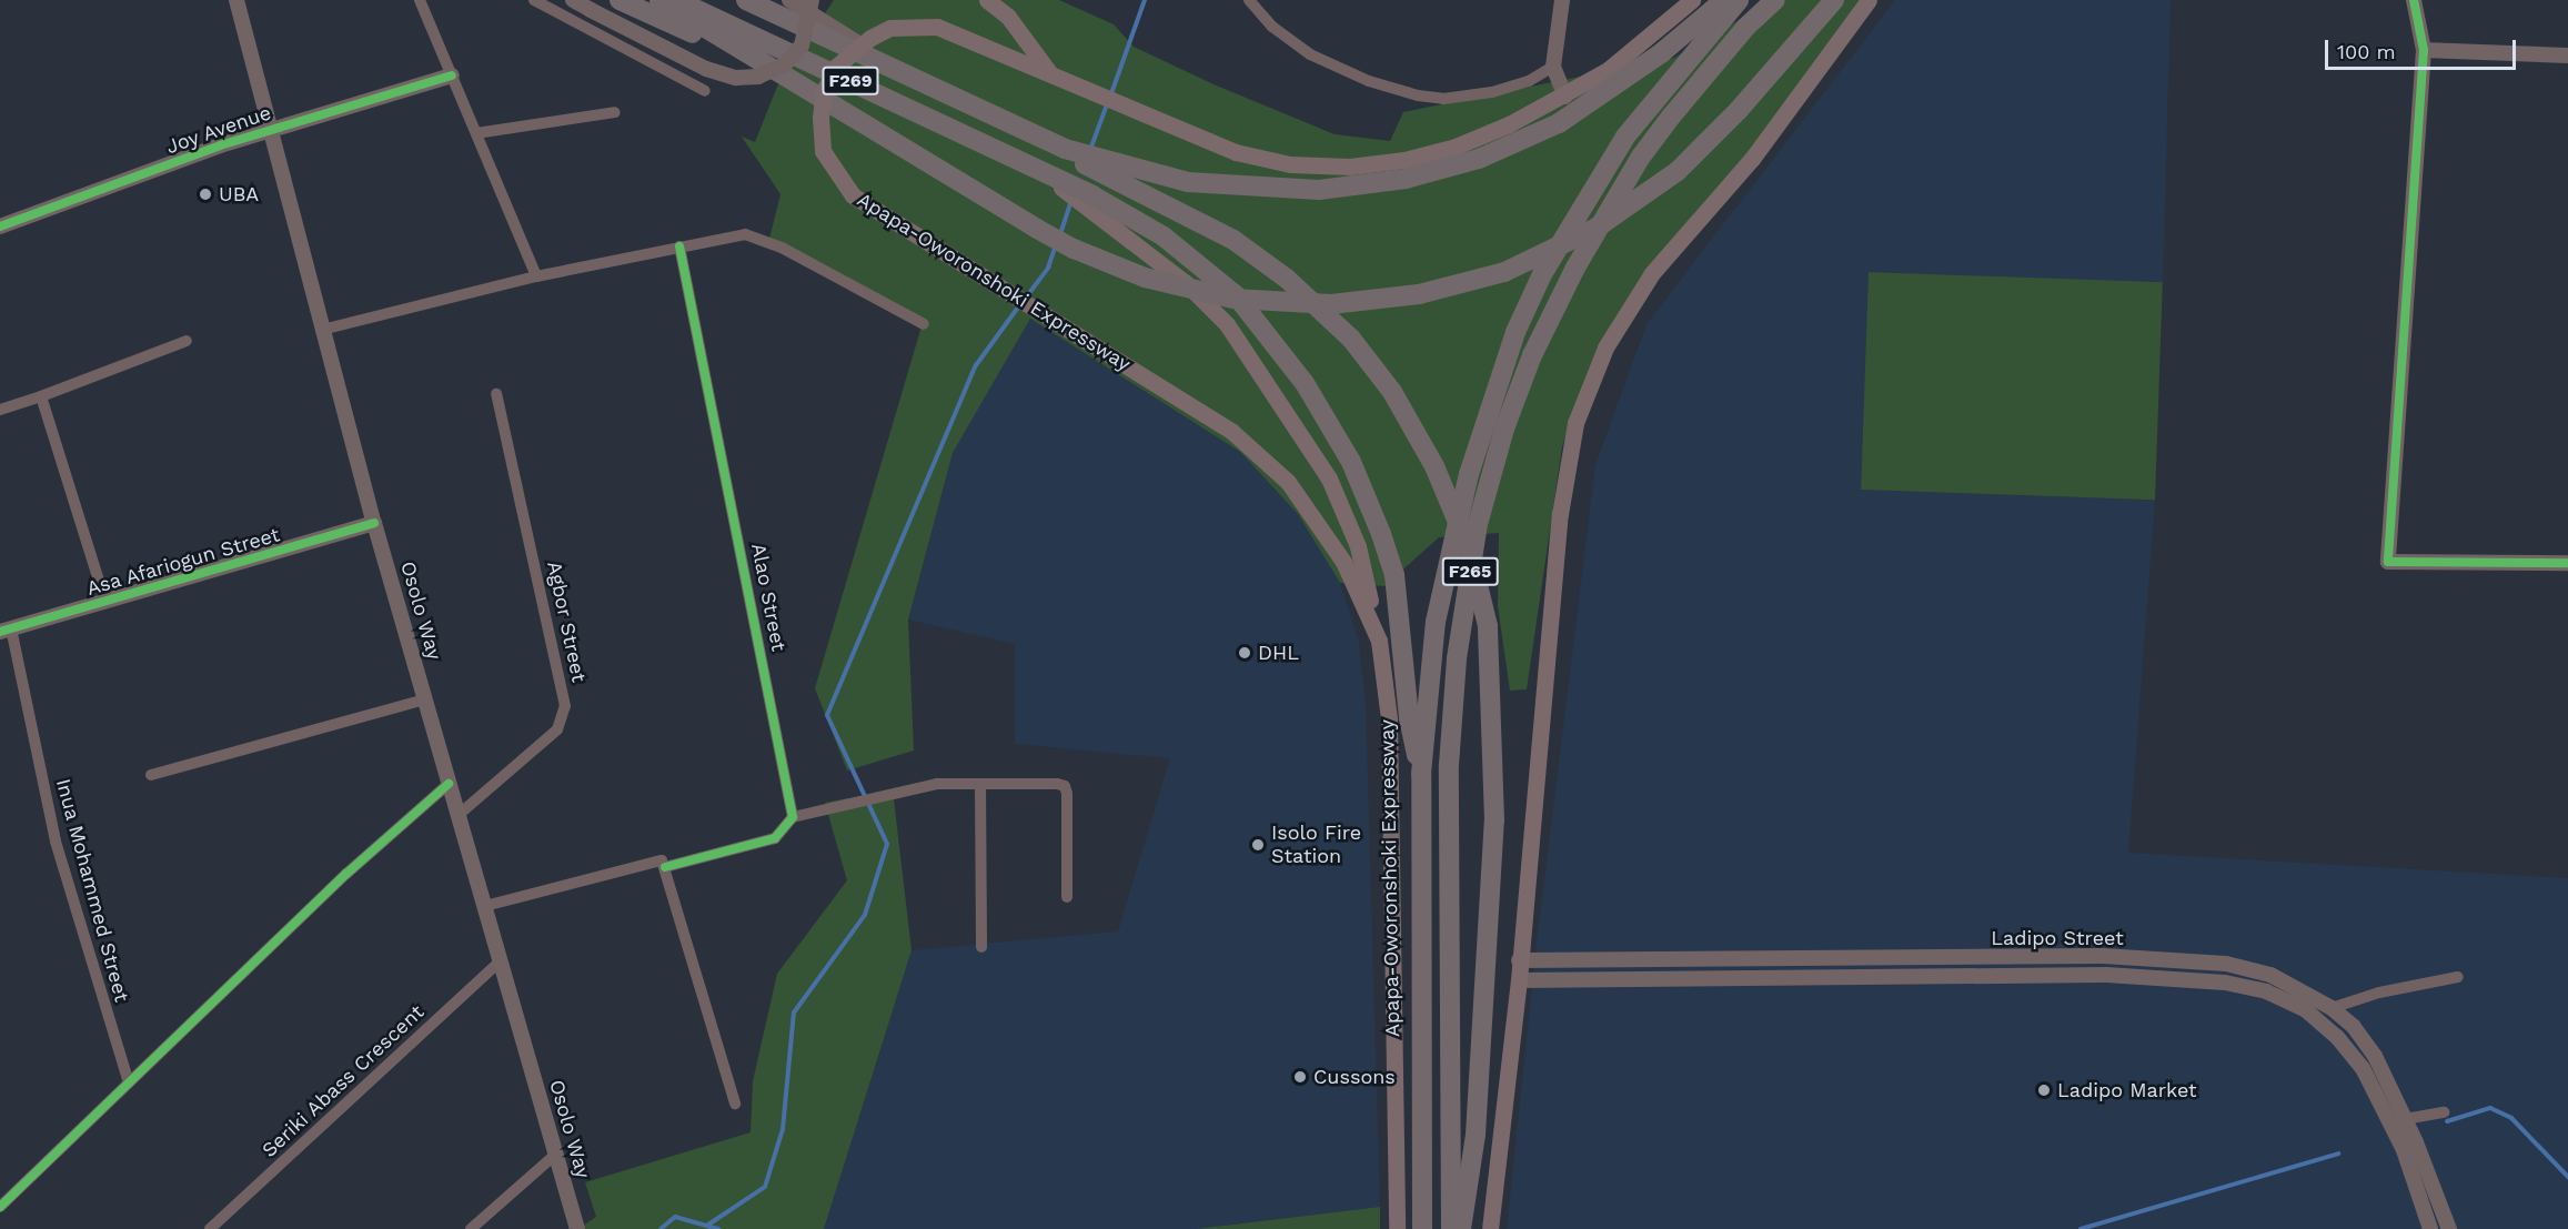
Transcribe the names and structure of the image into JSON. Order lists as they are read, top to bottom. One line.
{"streets":{"highway":["F269","Apapa-Oworonshoki Expressway","F265"],"main road":["Joy Avenue","Asa Afariogun Street","Osolo Way","Ladipo Street"],"street":["Alao Street","Agbor Street","Inua Mohammed Street","Seriki Abass Crescent"]},"crossings":[["Joy Avenue","Osolo Way"],["Asa Afariogun Street","Osolo Way"],["Asa Afariogun Street","Inua Mohammed Street"],["Osolo Way","Agbor Street"],["Osolo Way","Seriki Abass Crescent"]],"places":["UBA","DHL","Isolo Fire Station","Cussons","Ladipo Market"],"scale_bar":"100 m"}
